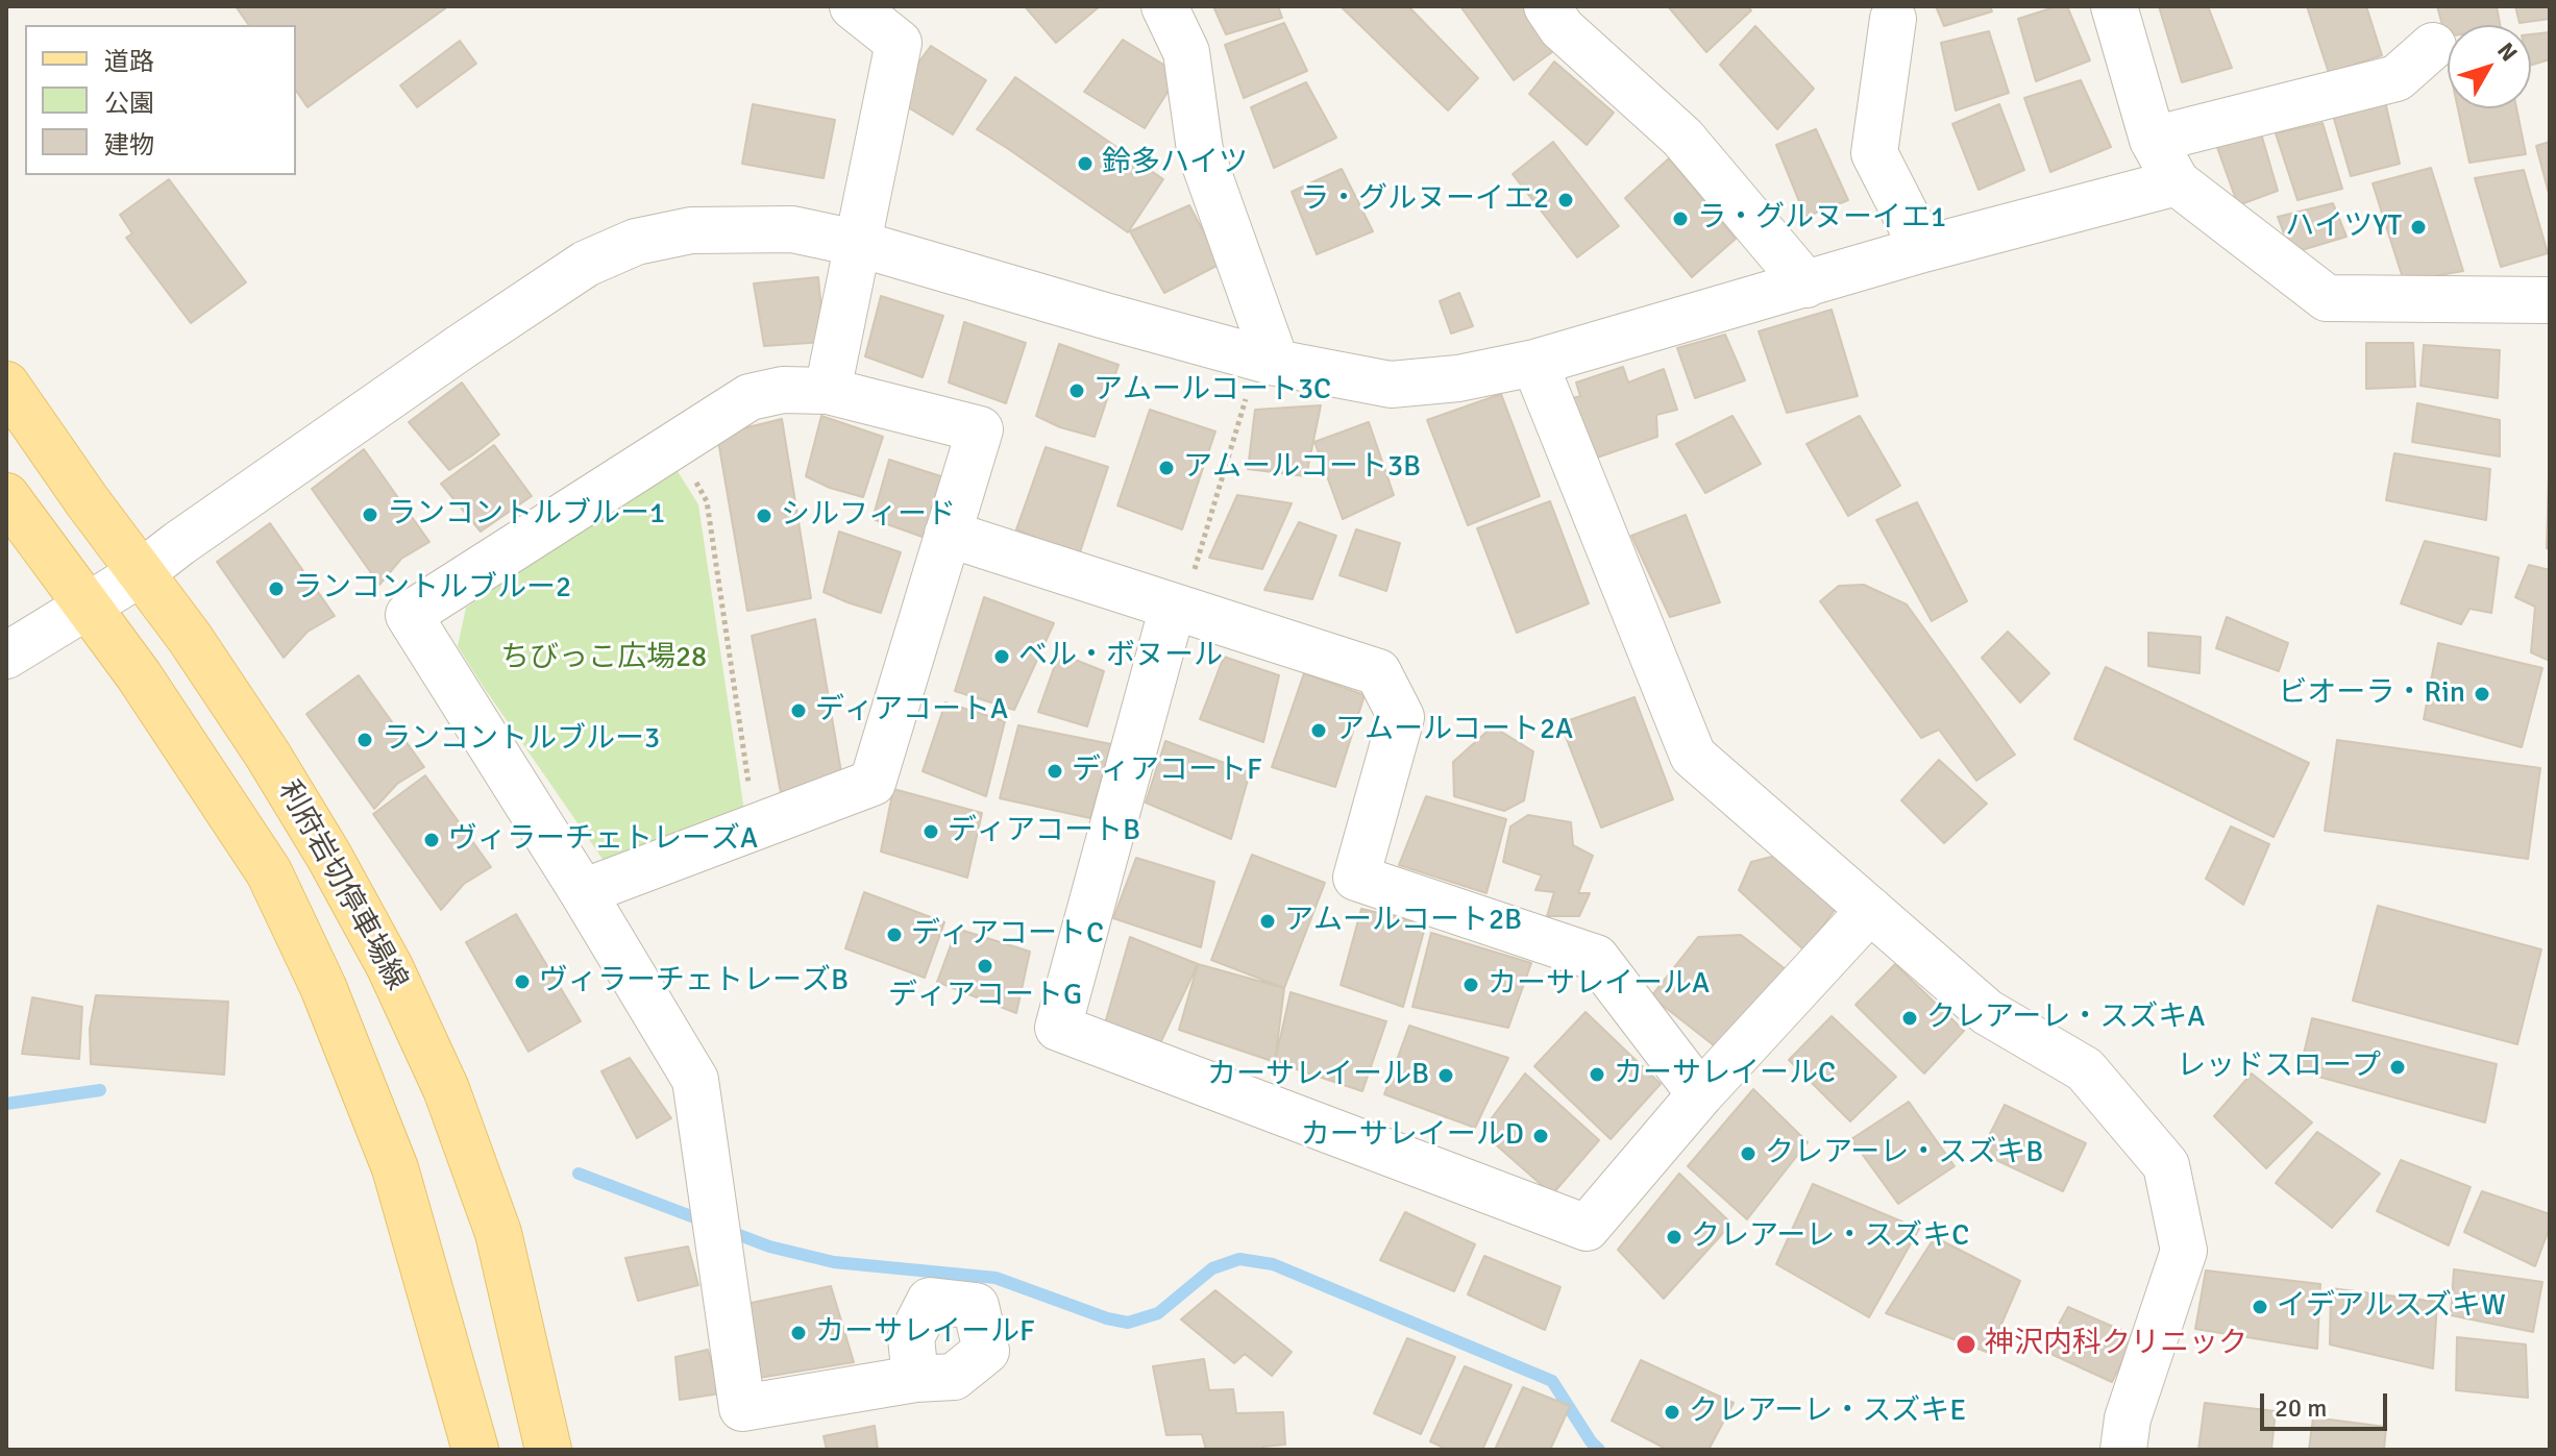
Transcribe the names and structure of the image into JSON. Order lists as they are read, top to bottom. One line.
{"streets":{"main road":["利府岩切停車場線"]},"parks":["ちびっこ広場28"],"places":["鈴多ハイツ","ラ・グルヌーイエ2","ラ・グルヌーイエ1","ハイツYT","アムールコート3C","アムールコート3B","ランコントルブルー1","シルフィード","ランコントルブルー2","ベル・ボヌール","ビオーラ・Rin","ディアコートA","アムールコート2A","ランコントルブルー3","ディアコートF","ディアコートB","ヴィラーチェトレーズA","アムールコート2B","ディアコートC","ディアコートG","ヴィラーチェトレーズB","カーサレイールA","クレアーレ・スズキA","レッドスロープ","カーサレイールC","カーサレイールB","カーサレイールD","クレアーレ・スズキB","クレアーレ・スズキC","イデアルスズキW","カーサレイールF","神沢内科クリニック","クレアーレ・スズキE"],"legend":["道路","公園","建物"],"scale_bar":"20 m","north":"top right"}
